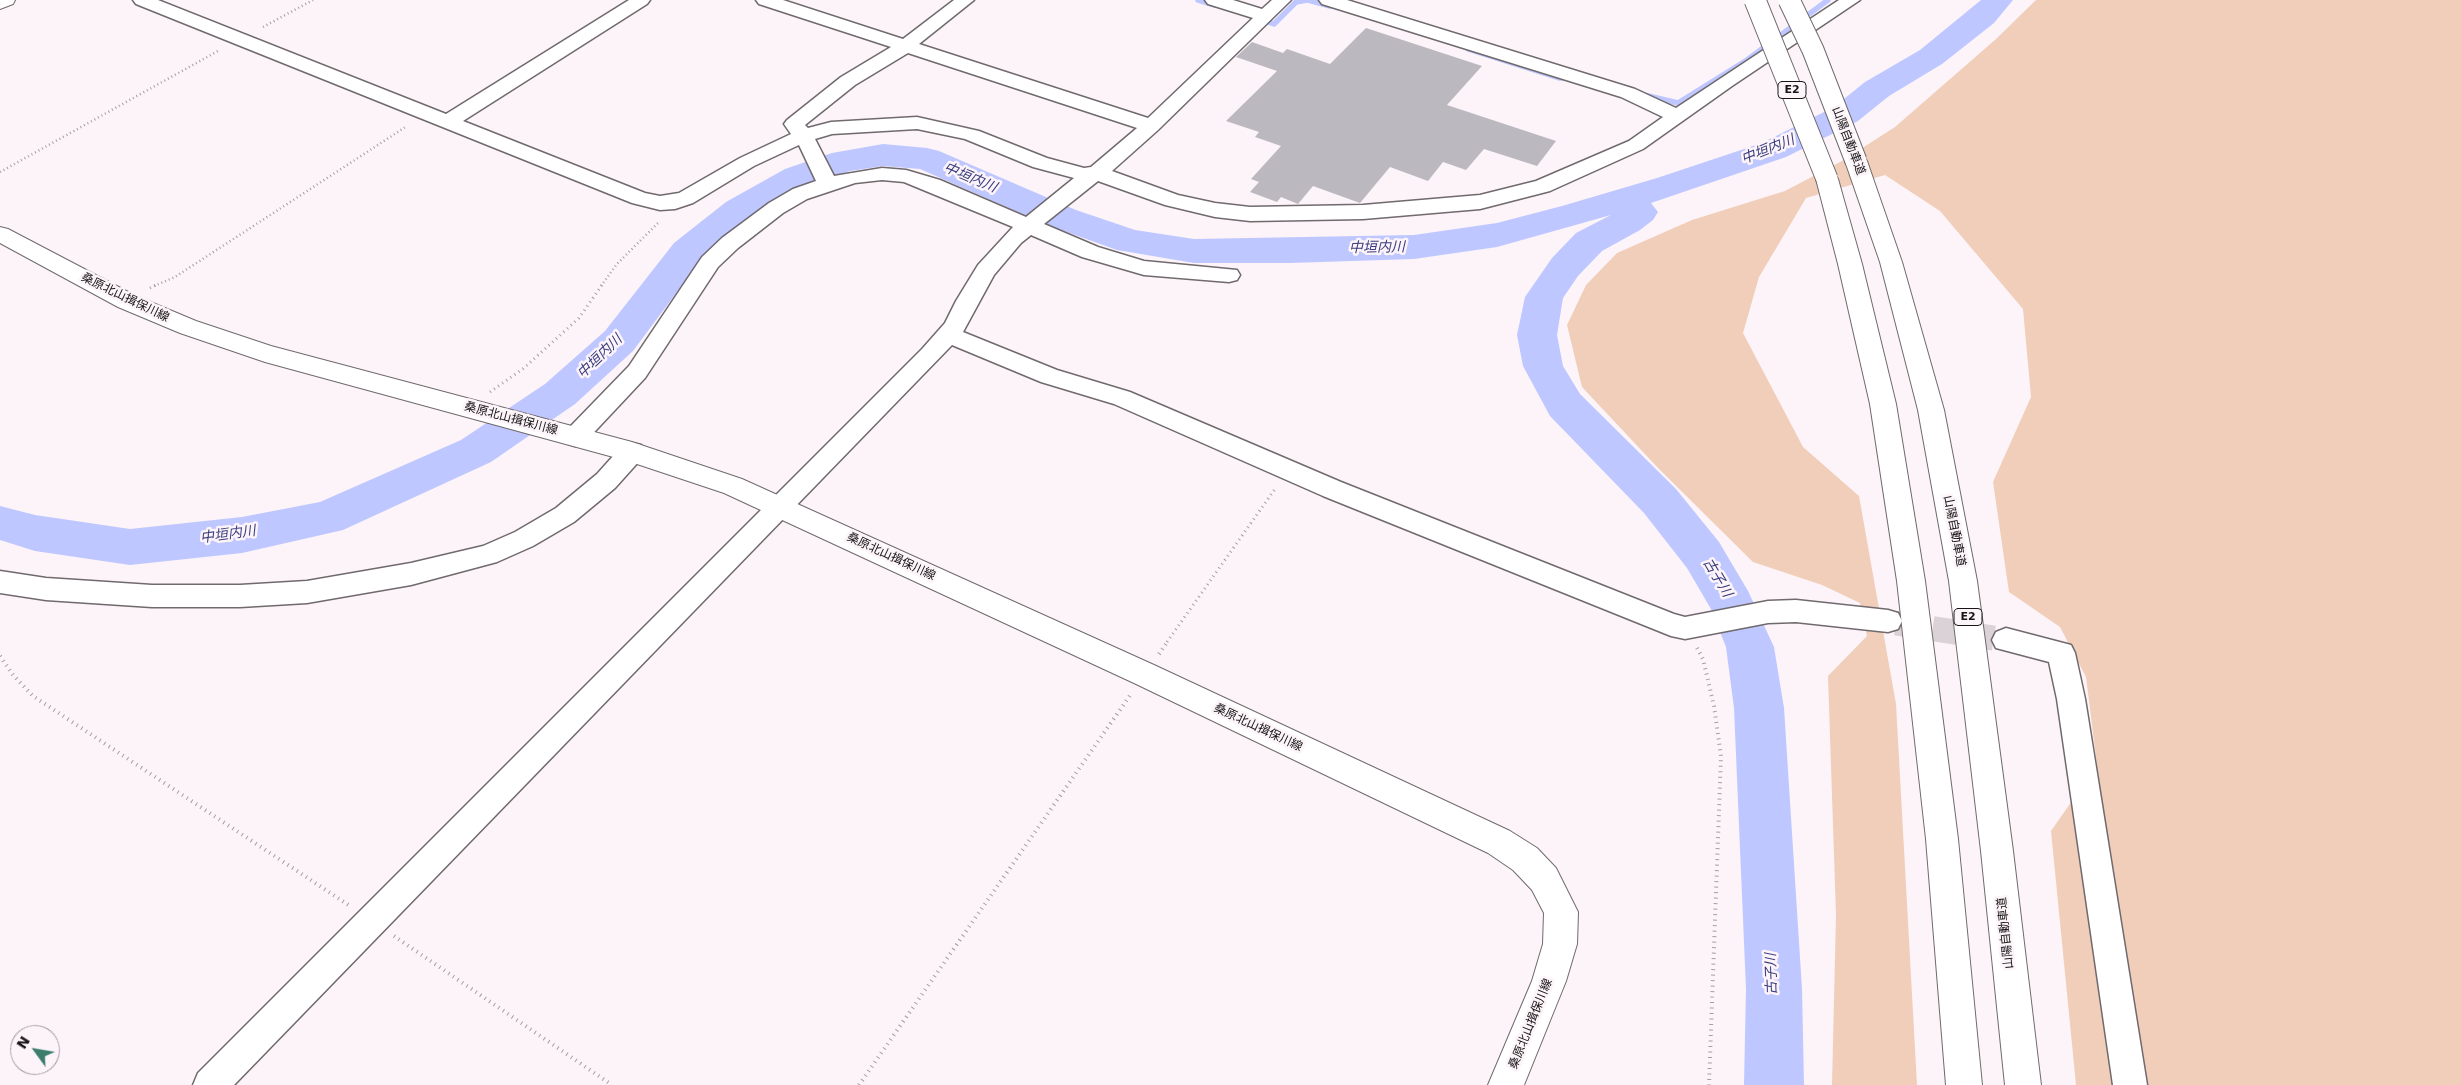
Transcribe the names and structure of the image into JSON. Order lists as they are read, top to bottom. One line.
{"streets":{"main road":["E2","山陽自動車道","桑原北山揖保川線"]},"water":["中垣内川","古子川"],"north":"top left"}
